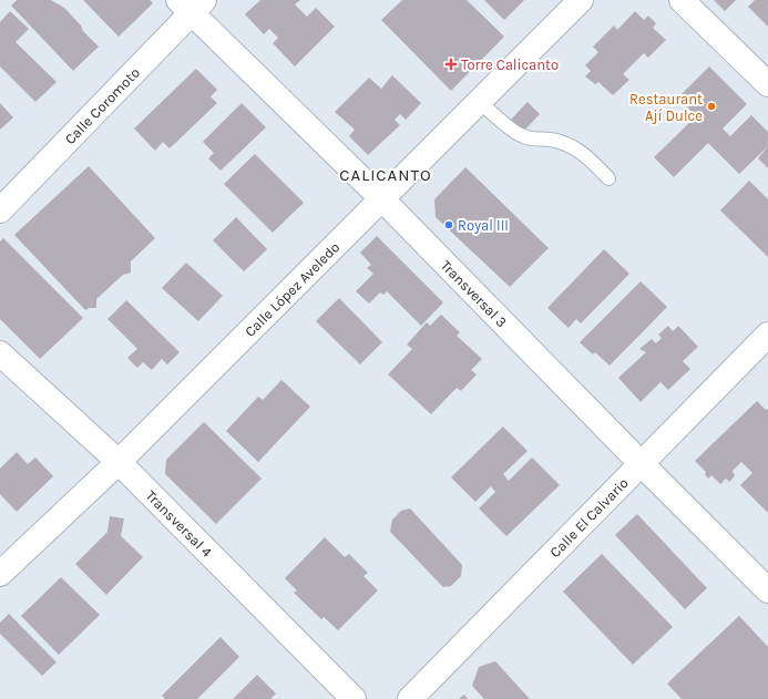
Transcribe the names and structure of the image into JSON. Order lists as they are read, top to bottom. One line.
{"streets":{"street":["Calle Coromoto","Calle López Aveledo","Transversal 3","Calle El Calvario","Transversal 4"]},"crossings":[["Calle Coromoto","Transversal 3"],["Calle López Aveledo","Transversal 3"],["Calle López Aveledo","Transversal 4"],["Transversal 3","Calle El Calvario"]],"districts":["CALICANTO"],"places":{"health":["Torre Calicanto"],"other":["Restaurant Ají Dulce","Royal III"]}}
